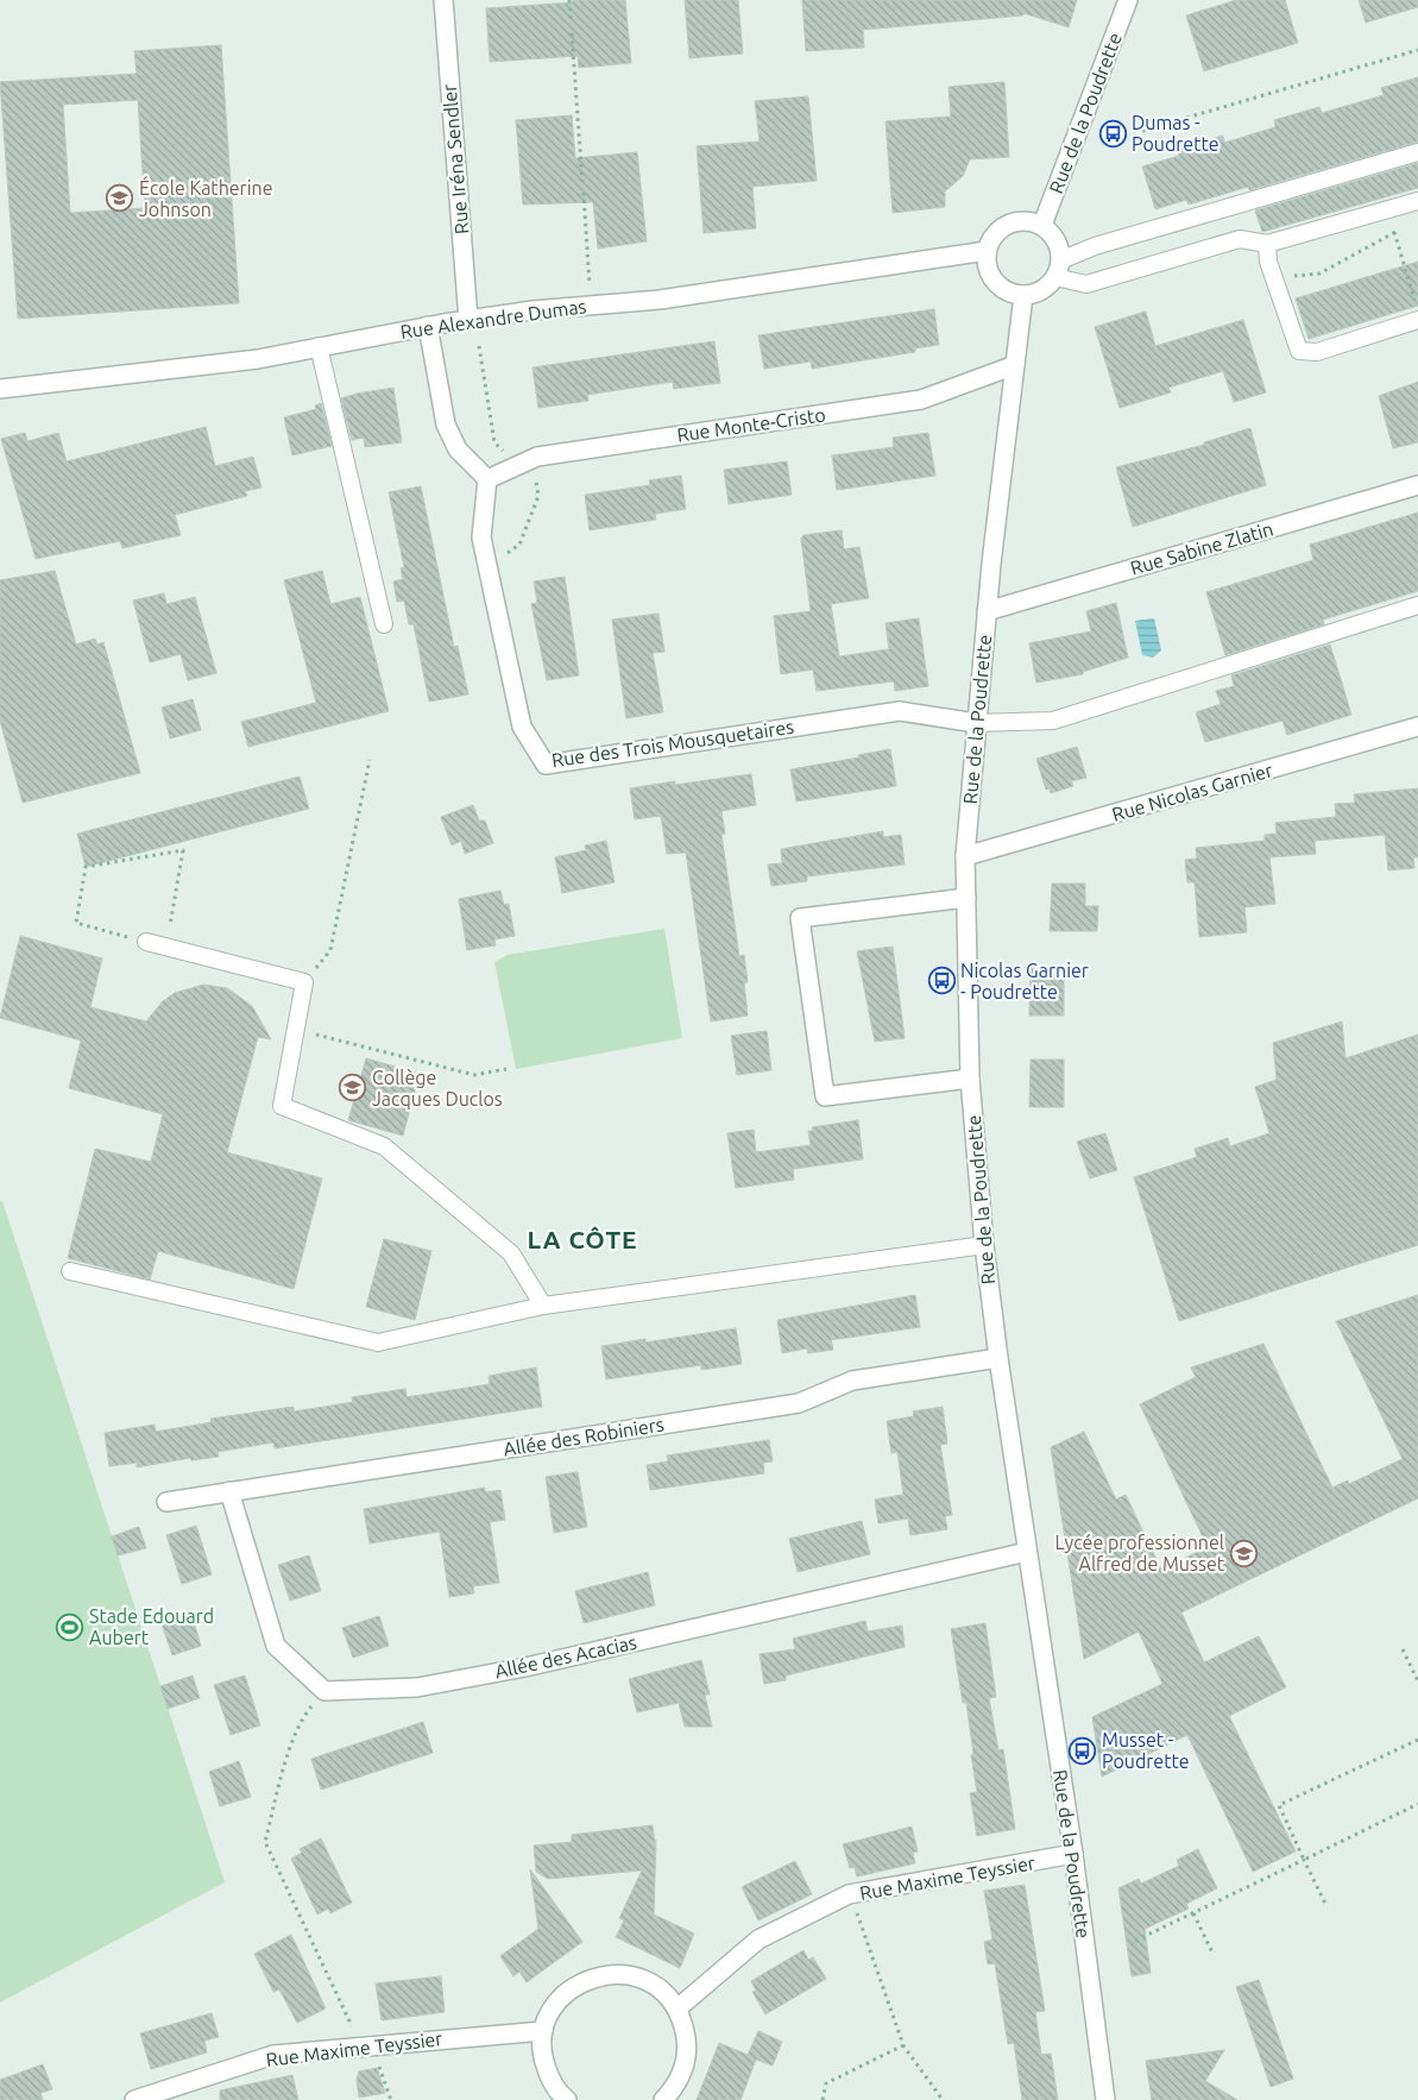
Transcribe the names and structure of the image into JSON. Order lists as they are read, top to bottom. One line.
{"streets":{"street":["Rue de la Poudrette","Rue Iréna Sendler","Rue Alexandre Dumas","Rue Monte-Cristo","Rue Sabine Zlatin","Rue des Trois Mousquetaires","Rue Nicolas Garnier","Allée des Robiniers","Allée des Acacias","Rue Maxime Teyssier"]},"crossings":[["Rue de la Poudrette","Rue Alexandre Dumas"],["Rue de la Poudrette","Rue Monte-Cristo"],["Rue de la Poudrette","Rue Sabine Zlatin"],["Rue de la Poudrette","Rue des Trois Mousquetaires"],["Rue de la Poudrette","Rue Nicolas Garnier"],["Rue de la Poudrette","Allée des Robiniers"],["Rue de la Poudrette","Allée des Acacias"],["Rue de la Poudrette","Rue Maxime Teyssier"],["Rue Iréna Sendler","Rue Alexandre Dumas"],["Rue Monte-Cristo","Rue des Trois Mousquetaires"]],"districts":["LA CÔTE"],"places":{"bus stop":["Dumas - Poudrette","Nicolas Garnier - Poudrette","Musset - Poudrette"],"school or university":["École Katherine Johnson","Collège Jacques Duclos","Lycée professionnel Alfred de Musset"],"sports":["Stade Edouard Aubert"]}}
